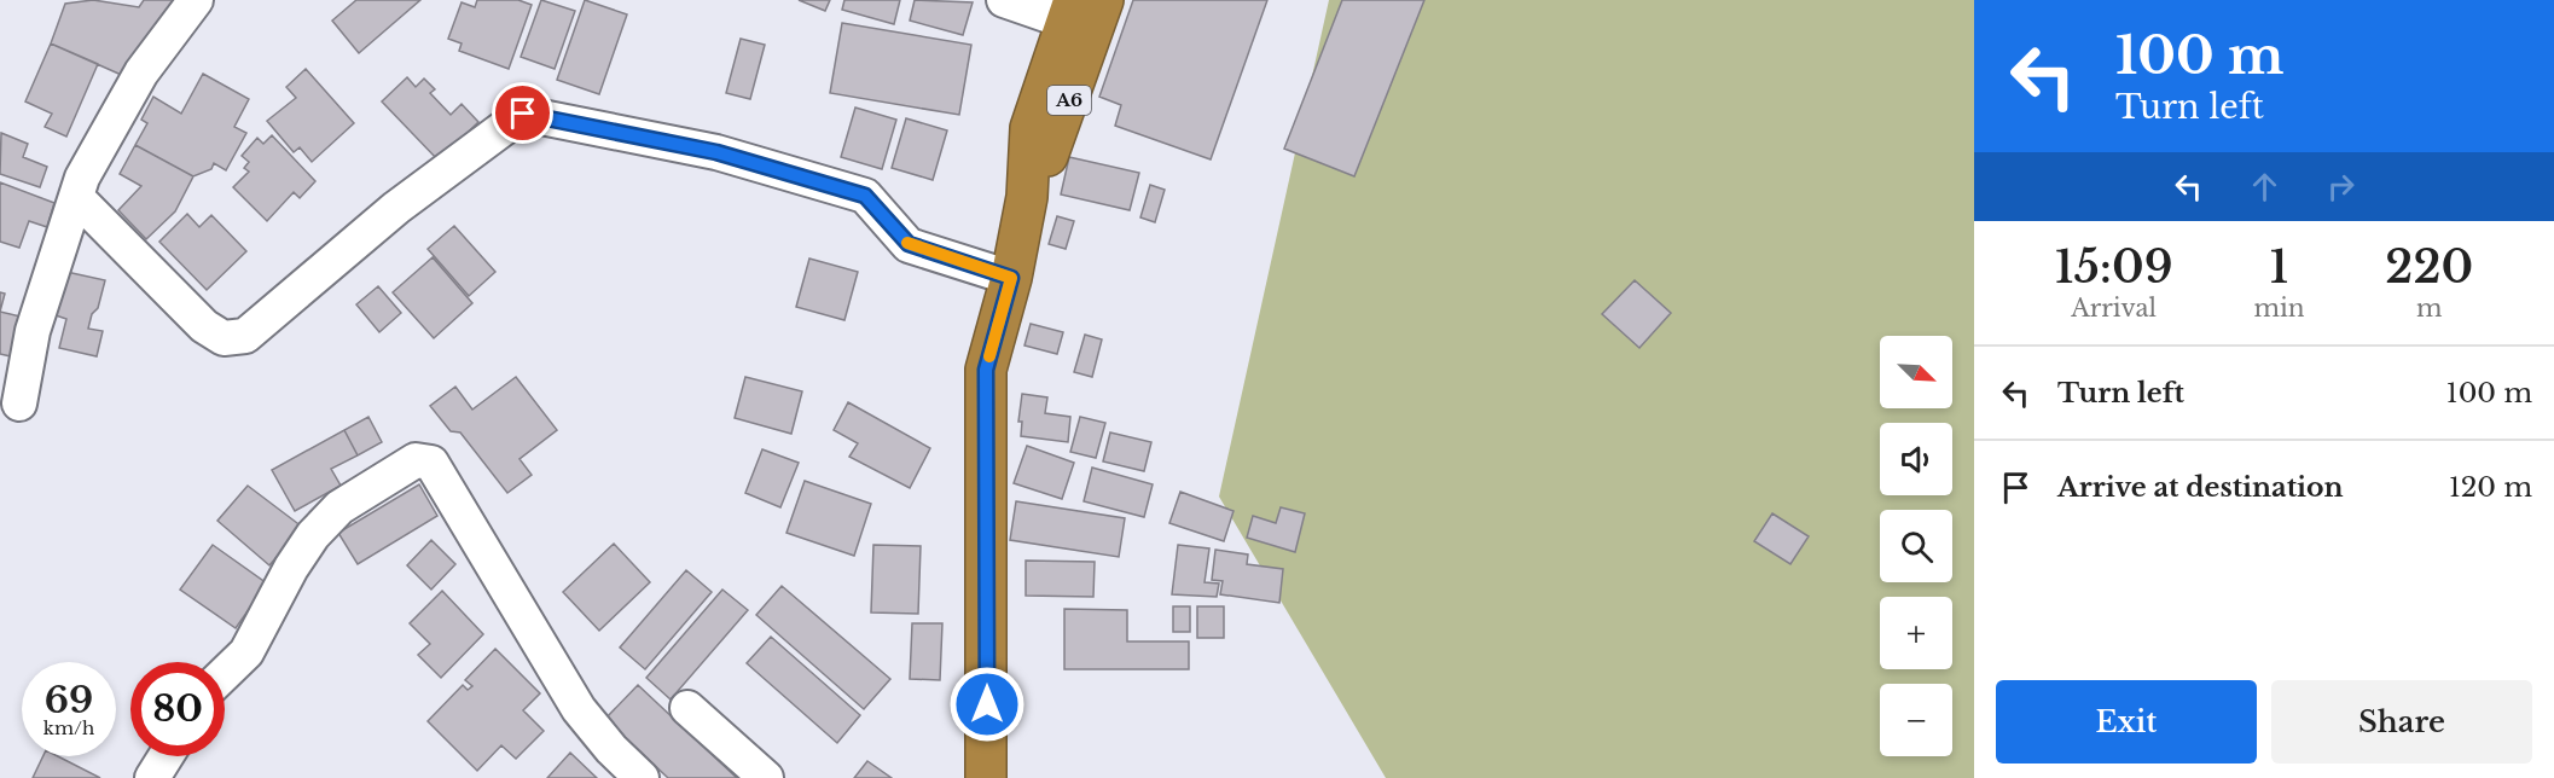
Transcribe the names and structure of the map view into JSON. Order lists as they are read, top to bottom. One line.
{"streets":{"highway":["A6"]},"north":"bottom right","page":{"turn":["100 m","Turn left"],"eta":["15:09","Arrival","1","min","220","m"],"map_buttons":["+","−"],"list":[{"name":"Turn left","value":"100 m"},{"name":"Arrive at destination","value":"120 m"}],"speed":"69 km/h","limit":"80","buttons":["Exit","Share"]}}
